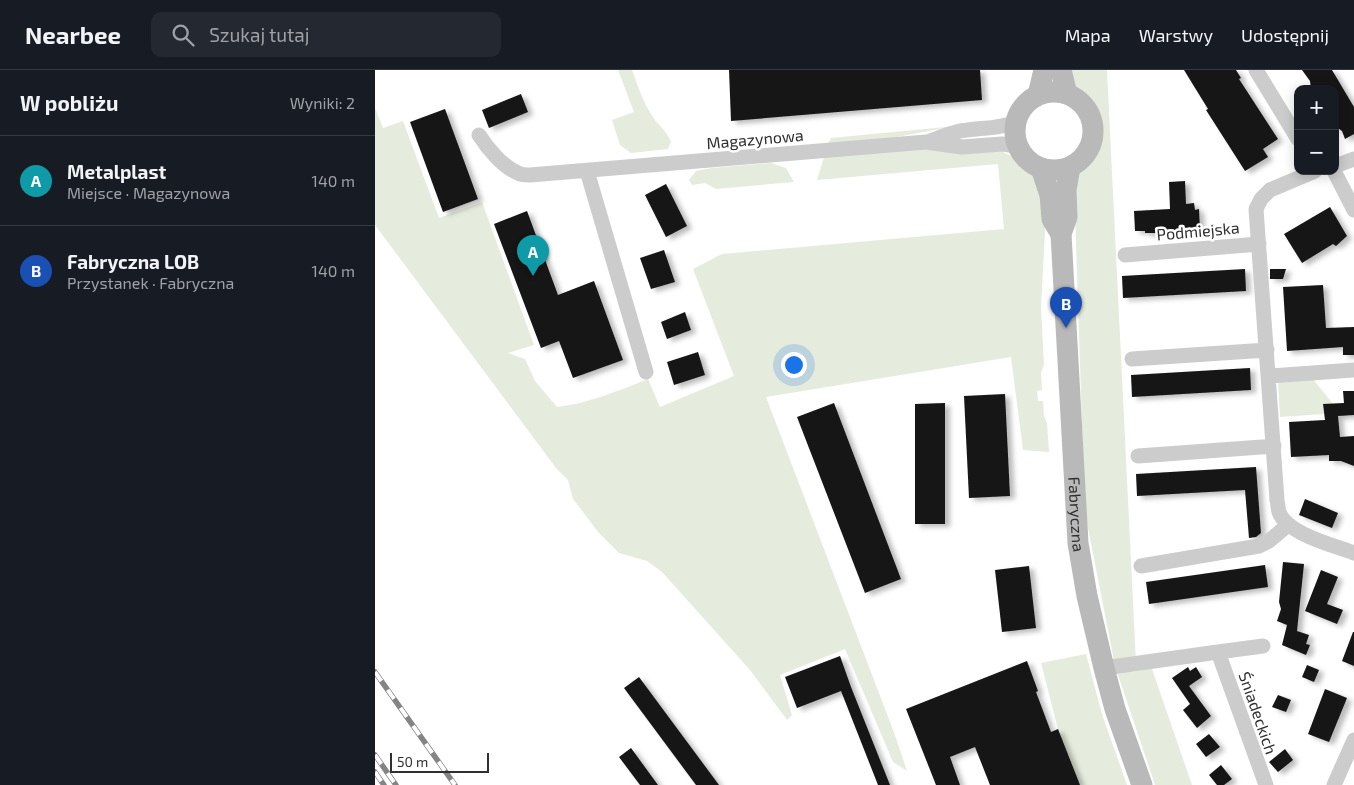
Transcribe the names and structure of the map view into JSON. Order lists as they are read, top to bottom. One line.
{"streets":{"street":["Magazynowa","Podmiejska","Fabryczna","Śniadeckich"]},"crossings":[["Magazynowa","Fabryczna"],["Fabryczna","Śniadeckich"]],"scale_bar":"50 m","page":{"header":"Nearbee","search":"Szukaj tutaj","nav":["Mapa","Warstwy","Udostępnij"],"heading":["W pobliżu","Wyniki: 2"],"map_buttons":["+","−"],"list":[{"mark":"A","name":"Metalplast","note":"Miejsce · Magazynowa","value":"140 m"},{"mark":"B","name":"Fabryczna LOB","note":"Przystanek · Fabryczna","value":"140 m"}],"pins":["A","B"],"scale":"50 m"}}
